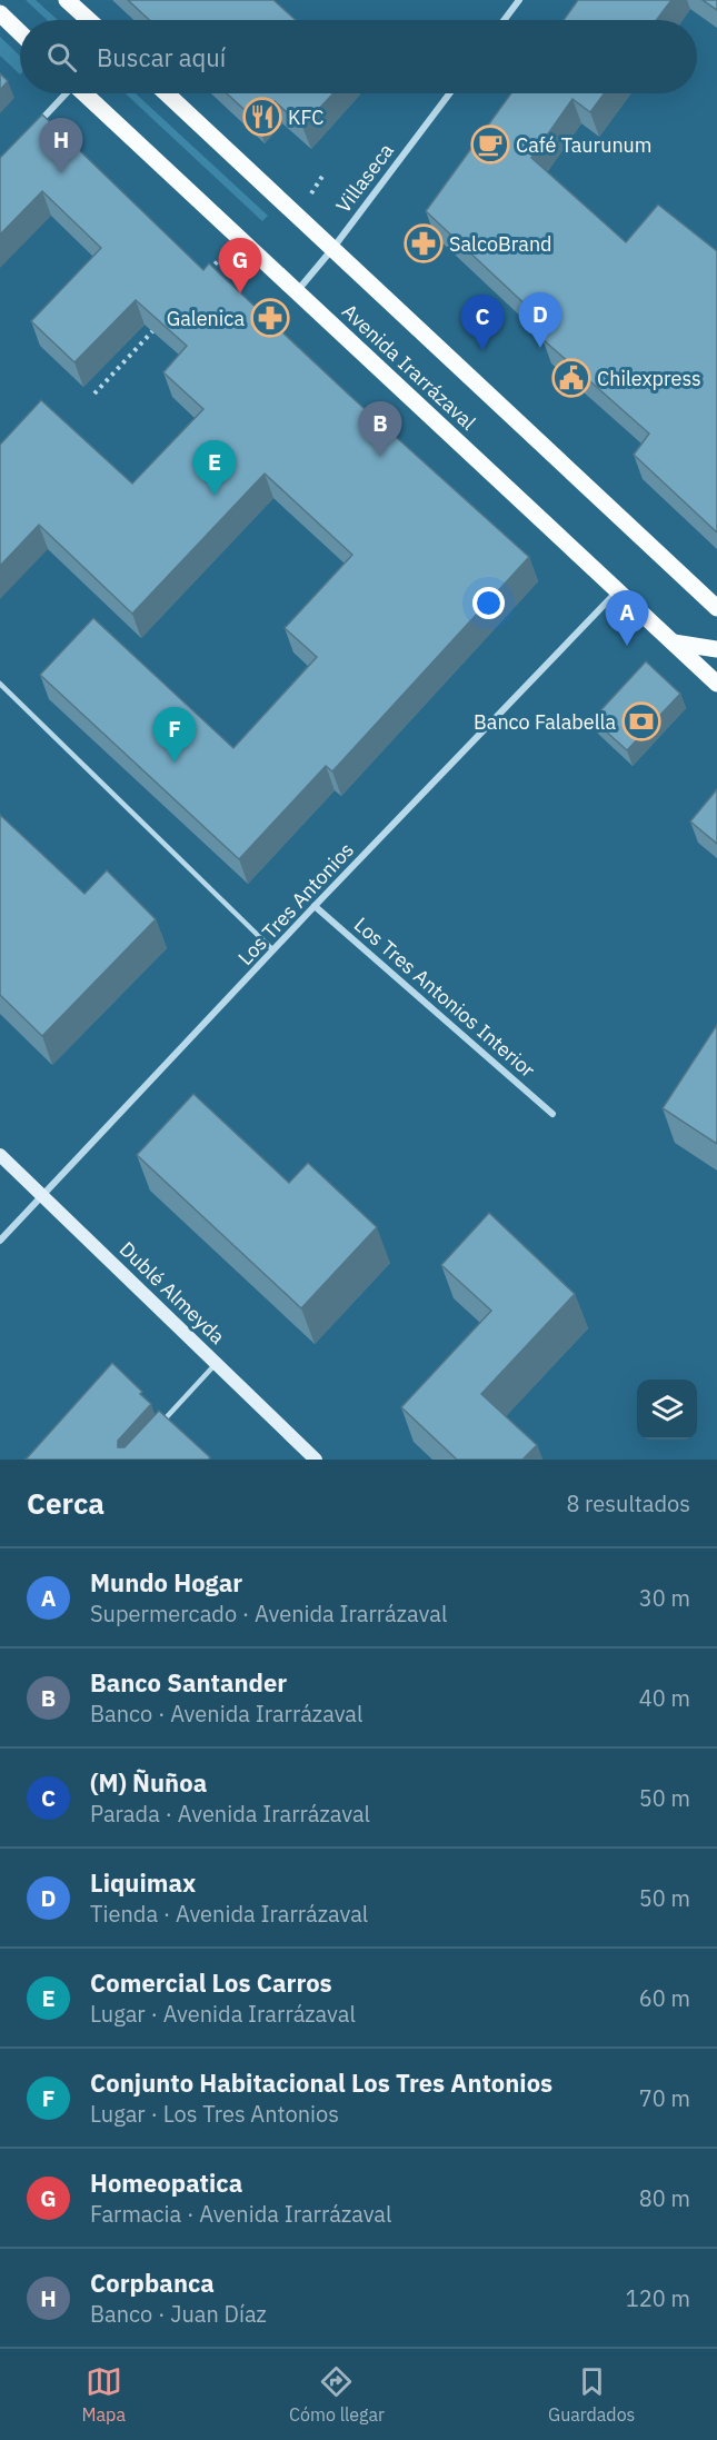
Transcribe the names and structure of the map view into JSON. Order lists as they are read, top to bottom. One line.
{"streets":{"main road":["Avenida Irarrázaval","Dublé Almeyda"],"street":["Villaseca","Los Tres Antonios","Los Tres Antonios Interior"]},"crossings":[["Villaseca","Avenida Irarrázaval"],["Avenida Irarrázaval","Los Tres Antonios"],["Los Tres Antonios","Los Tres Antonios Interior"],["Los Tres Antonios","Dublé Almeyda"]],"places":{"restaurant":["KFC"],"cafe":["Café Taurunum"],"pharmacy":["SalcoBrand","Galenica"],"public building":["Chilexpress"],"bank":["Banco Falabella"]},"page":{"search":"Buscar aquí","pins":["H","G","D","C","B","E","A","F"],"heading":["Cerca","8 resultados"],"list":[{"mark":"A","name":"Mundo Hogar","note":"Supermercado · Avenida Irarrázaval","value":"30 m"},{"mark":"B","name":"Banco Santander","note":"Banco · Avenida Irarrázaval","value":"40 m"},{"mark":"C","name":"(M) Ñuñoa","note":"Parada · Avenida Irarrázaval","value":"50 m"},{"mark":"D","name":"Liquimax","note":"Tienda · Avenida Irarrázaval","value":"50 m"},{"mark":"E","name":"Comercial Los Carros","note":"Lugar · Avenida Irarrázaval","value":"60 m"},{"mark":"F","name":"Conjunto Habitacional Los Tres Antonios","note":"Lugar · Los Tres Antonios","value":"70 m"},{"mark":"G","name":"Homeopatica","note":"Farmacia · Avenida Irarrázaval","value":"80 m"},{"mark":"H","name":"Corpbanca","note":"Banco · Juan Díaz","value":"120 m"}],"nav":["Mapa","Cómo llegar","Guardados"]}}
